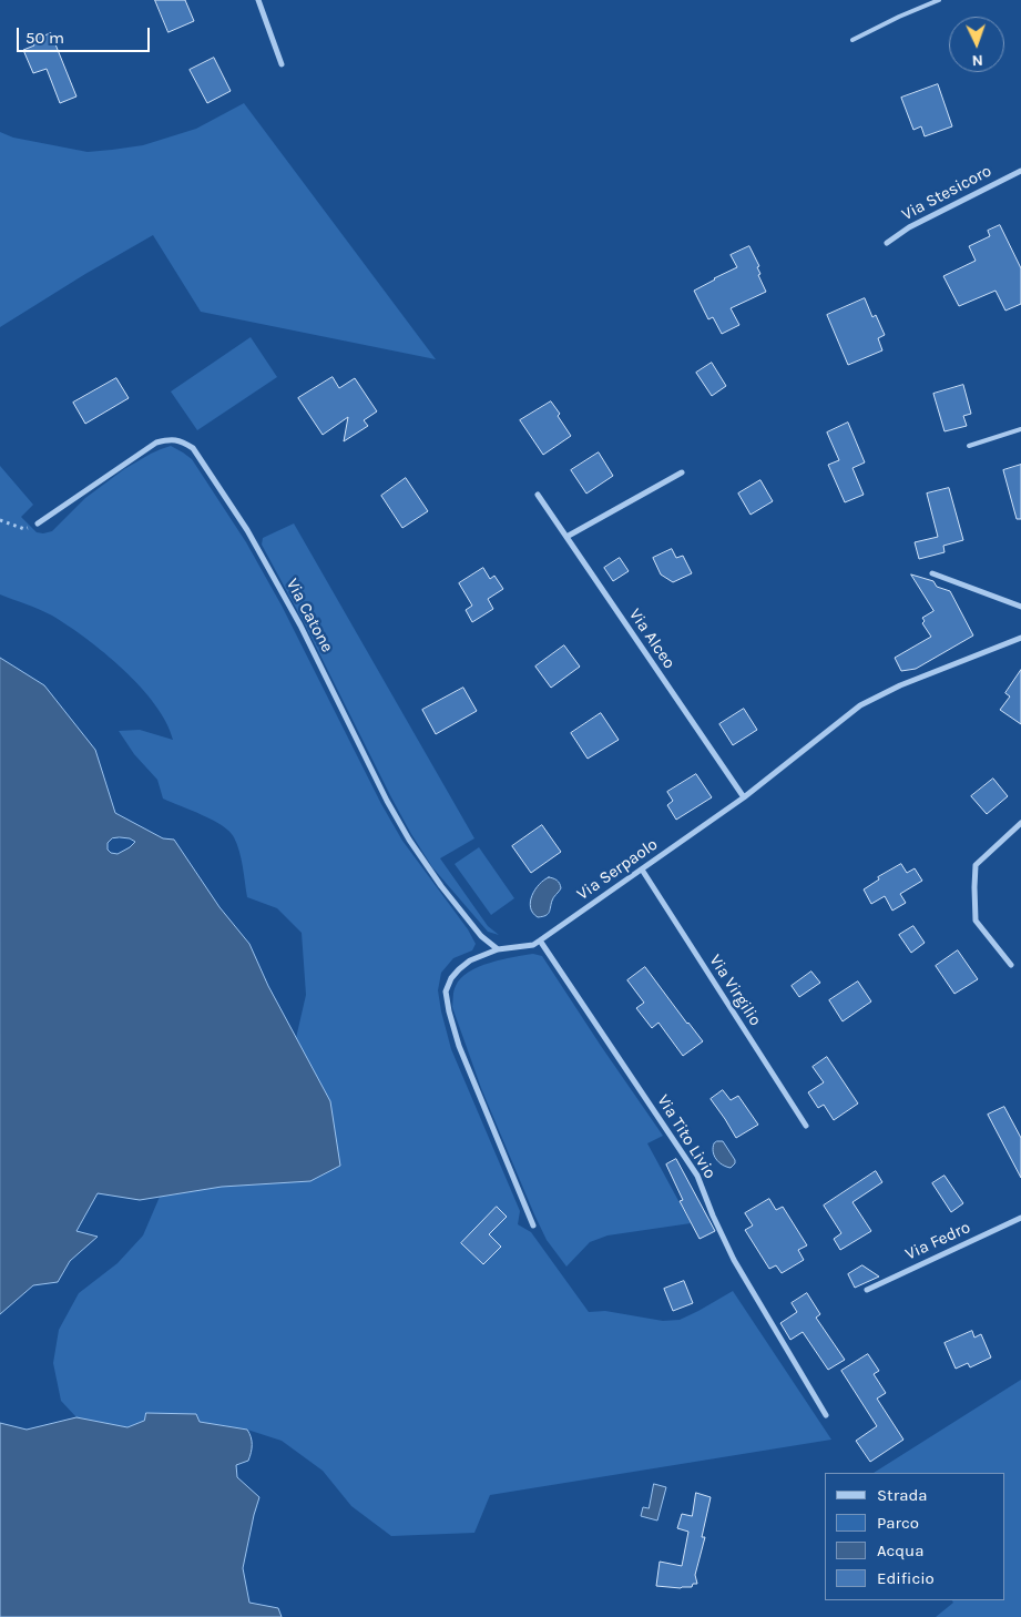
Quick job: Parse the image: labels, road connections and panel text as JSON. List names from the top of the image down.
{
  "streets": {
    "street": [
      "Via Stesicoro",
      "Via Catone",
      "Via Alceo",
      "Via Serpaolo",
      "Via Virgilio",
      "Via Tito Livio",
      "Via Fedro"
    ]
  },
  "crossings": [
    ["Via Catone", "Via Serpaolo"],
    ["Via Alceo", "Via Serpaolo"],
    ["Via Serpaolo", "Via Virgilio"],
    ["Via Serpaolo", "Via Tito Livio"]
  ],
  "legend": [
    "Strada",
    "Parco",
    "Acqua",
    "Edificio"
  ],
  "scale_bar": "50 m",
  "north": "bottom"
}
